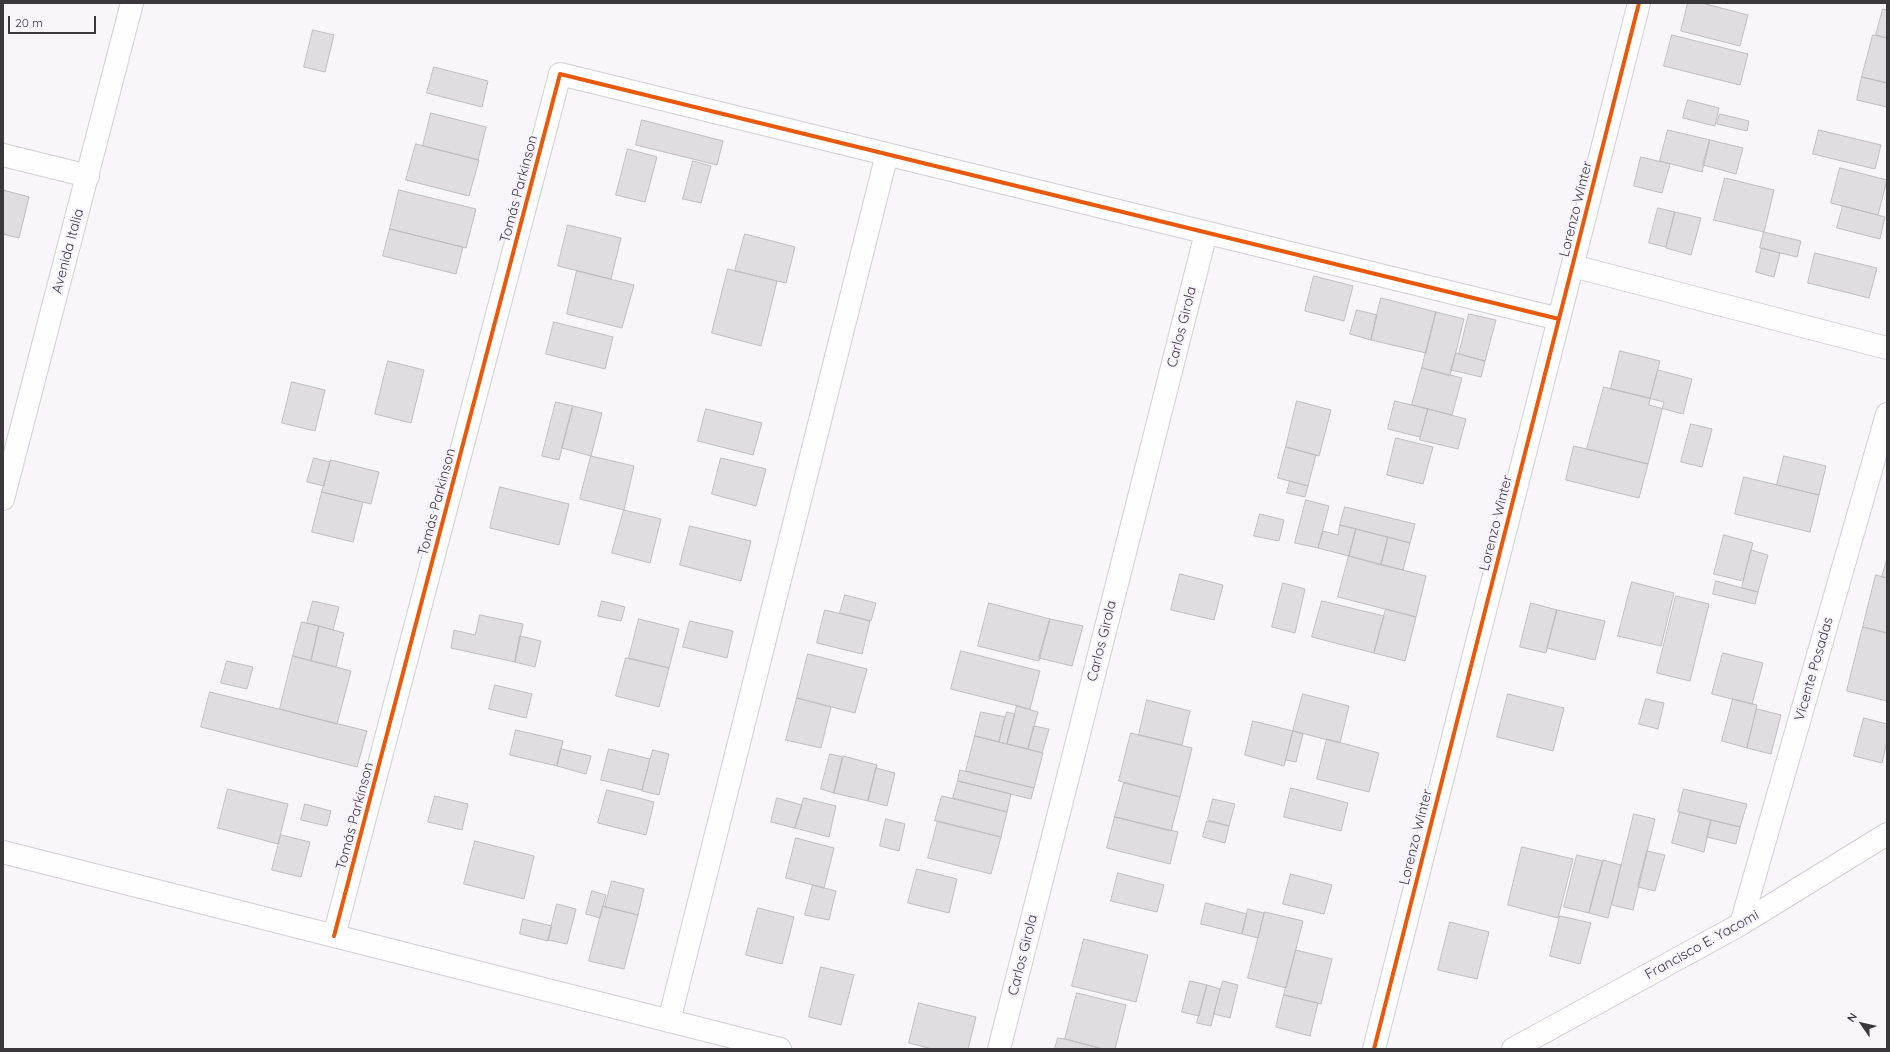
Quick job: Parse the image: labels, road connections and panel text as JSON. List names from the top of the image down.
{
  "streets": {
    "street": [
      "Tomás Parkinson",
      "Lorenzo Winter",
      "Avenida Italia",
      "Carlos Girola",
      "Vicente Posadas",
      "Francisco E. Yacomi"
    ]
  },
  "crossings": [
    ["Vicente Posadas", "Francisco E. Yacomi"]
  ],
  "scale_bar": "20 m",
  "north": "top left"
}
